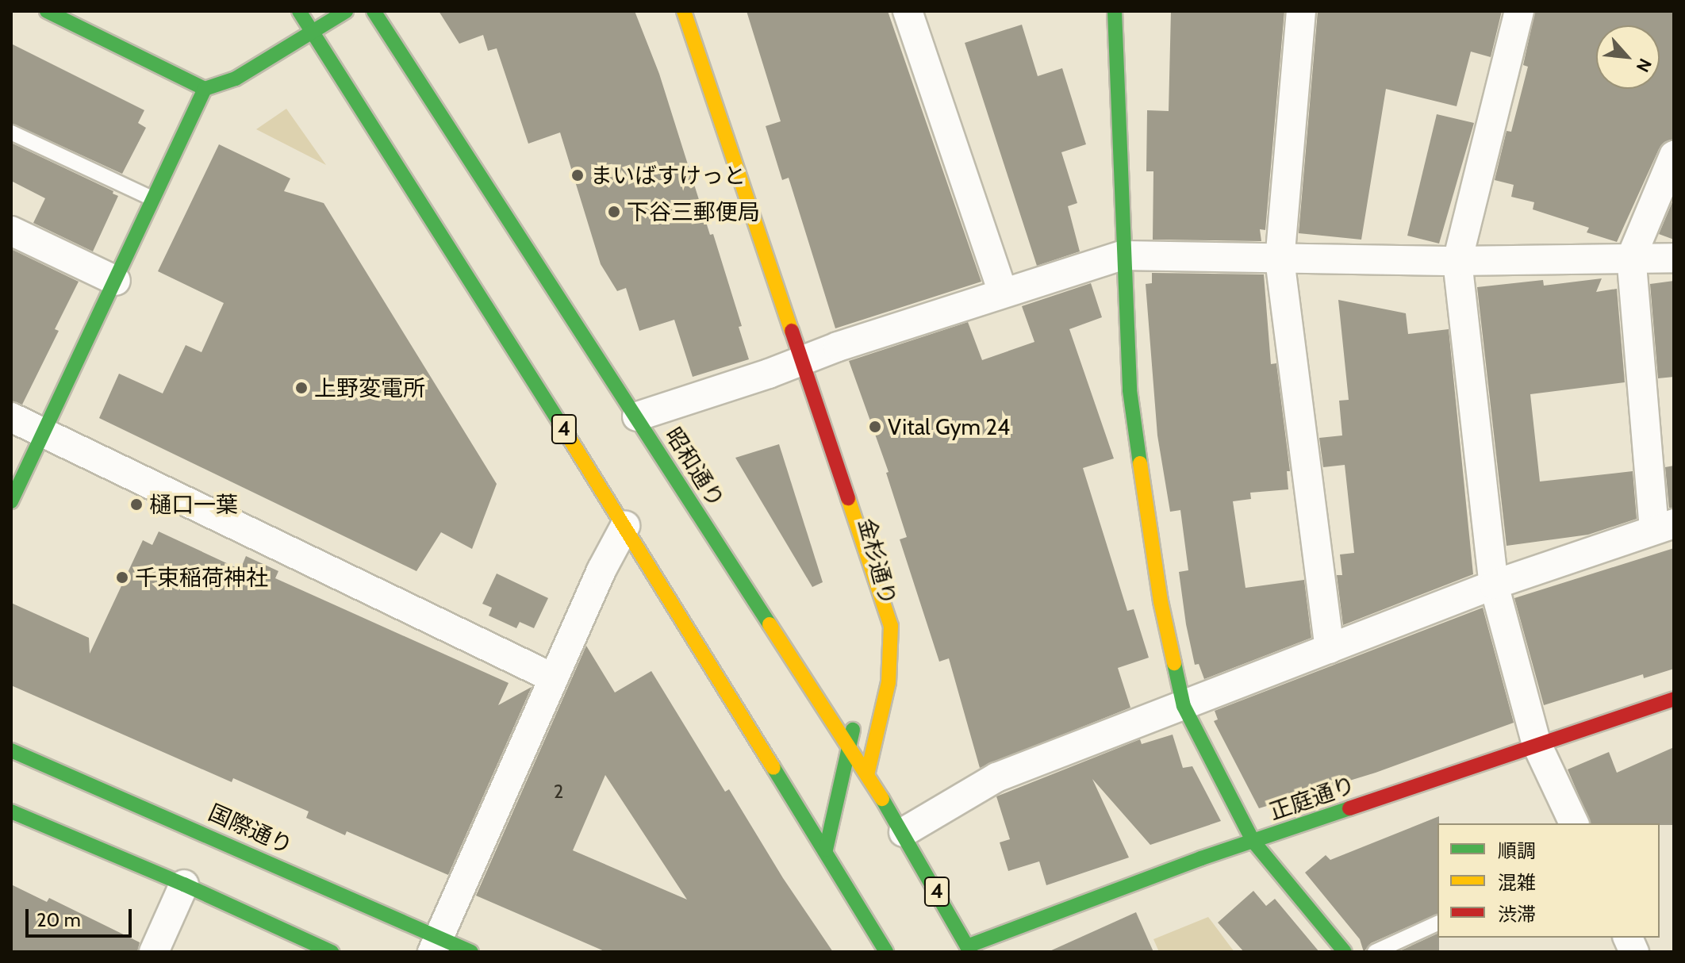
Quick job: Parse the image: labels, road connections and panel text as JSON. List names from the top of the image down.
{
  "streets": {
    "main road": [
      "4",
      "昭和通り",
      "金杉通り",
      "正庭通り",
      "国際通り"
    ]
  },
  "crossings": [
    ["昭和通り", "金杉通り"],
    ["昭和通り", "正庭通り"]
  ],
  "places": [
    "まいばすけっと",
    "下谷三郵便局",
    "上野変電所",
    "Vital Gym 24",
    "樋口一葉",
    "千束稲荷神社"
  ],
  "house_numbers": ["2"],
  "legend": ["順調", "混雑", "渋滞"],
  "scale_bar": "20 m",
  "north": "bottom right"
}
